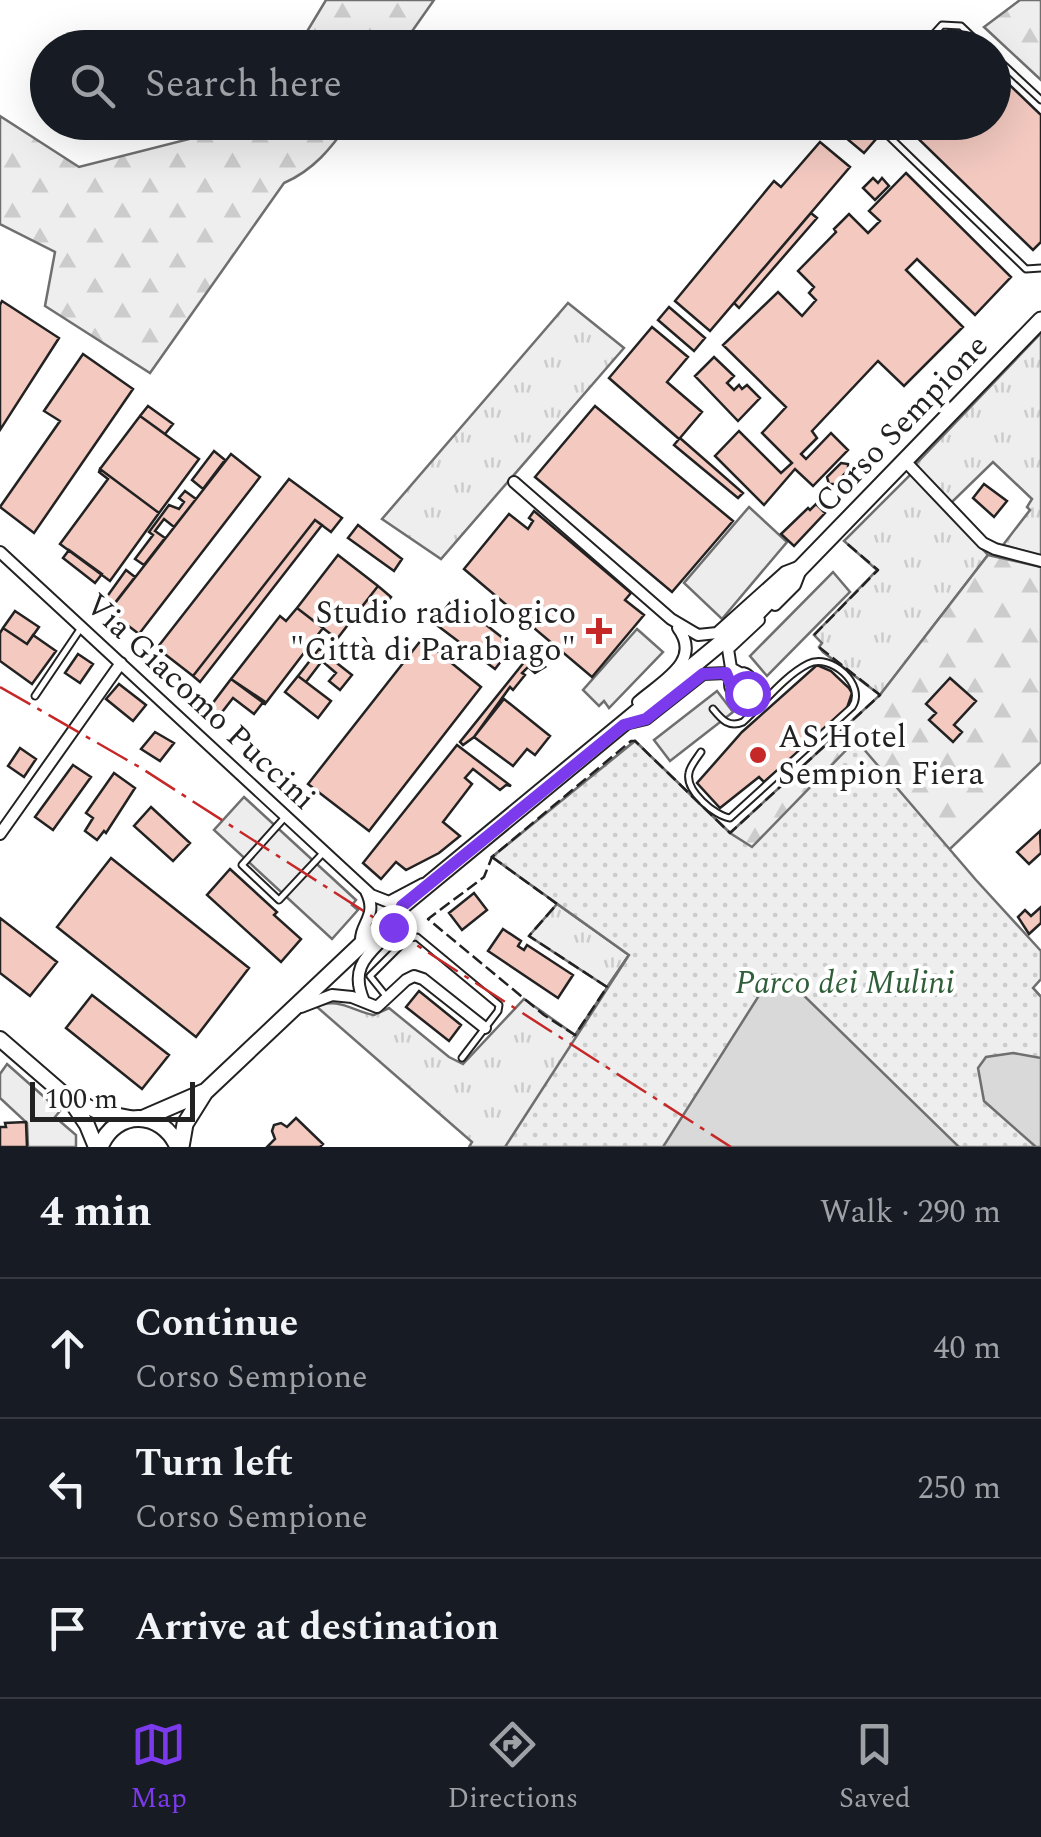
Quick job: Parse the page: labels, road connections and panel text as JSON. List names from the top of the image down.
{
  "streets": {
    "main road": ["Corso Sempione"],
    "street": ["Via Giacomo Puccini"]
  },
  "parks": ["Parco dei Mulini"],
  "places": {
    "health": ["Studio radiologico \"Città di Parabiago\""],
    "other": ["AS Hotel Sempion Fiera"]
  },
  "scale_bar": "100 m",
  "page": {
    "search": "Search here",
    "scale": "100 m",
    "heading": ["4 min", "Walk · 290 m"],
    "list": [
      ["Continue", "Corso Sempione", "40 m"],
      ["Turn left", "Corso Sempione", "250 m"],
      "Arrive at destination"
    ],
    "nav": ["Map", "Directions", "Saved"]
  }
}
